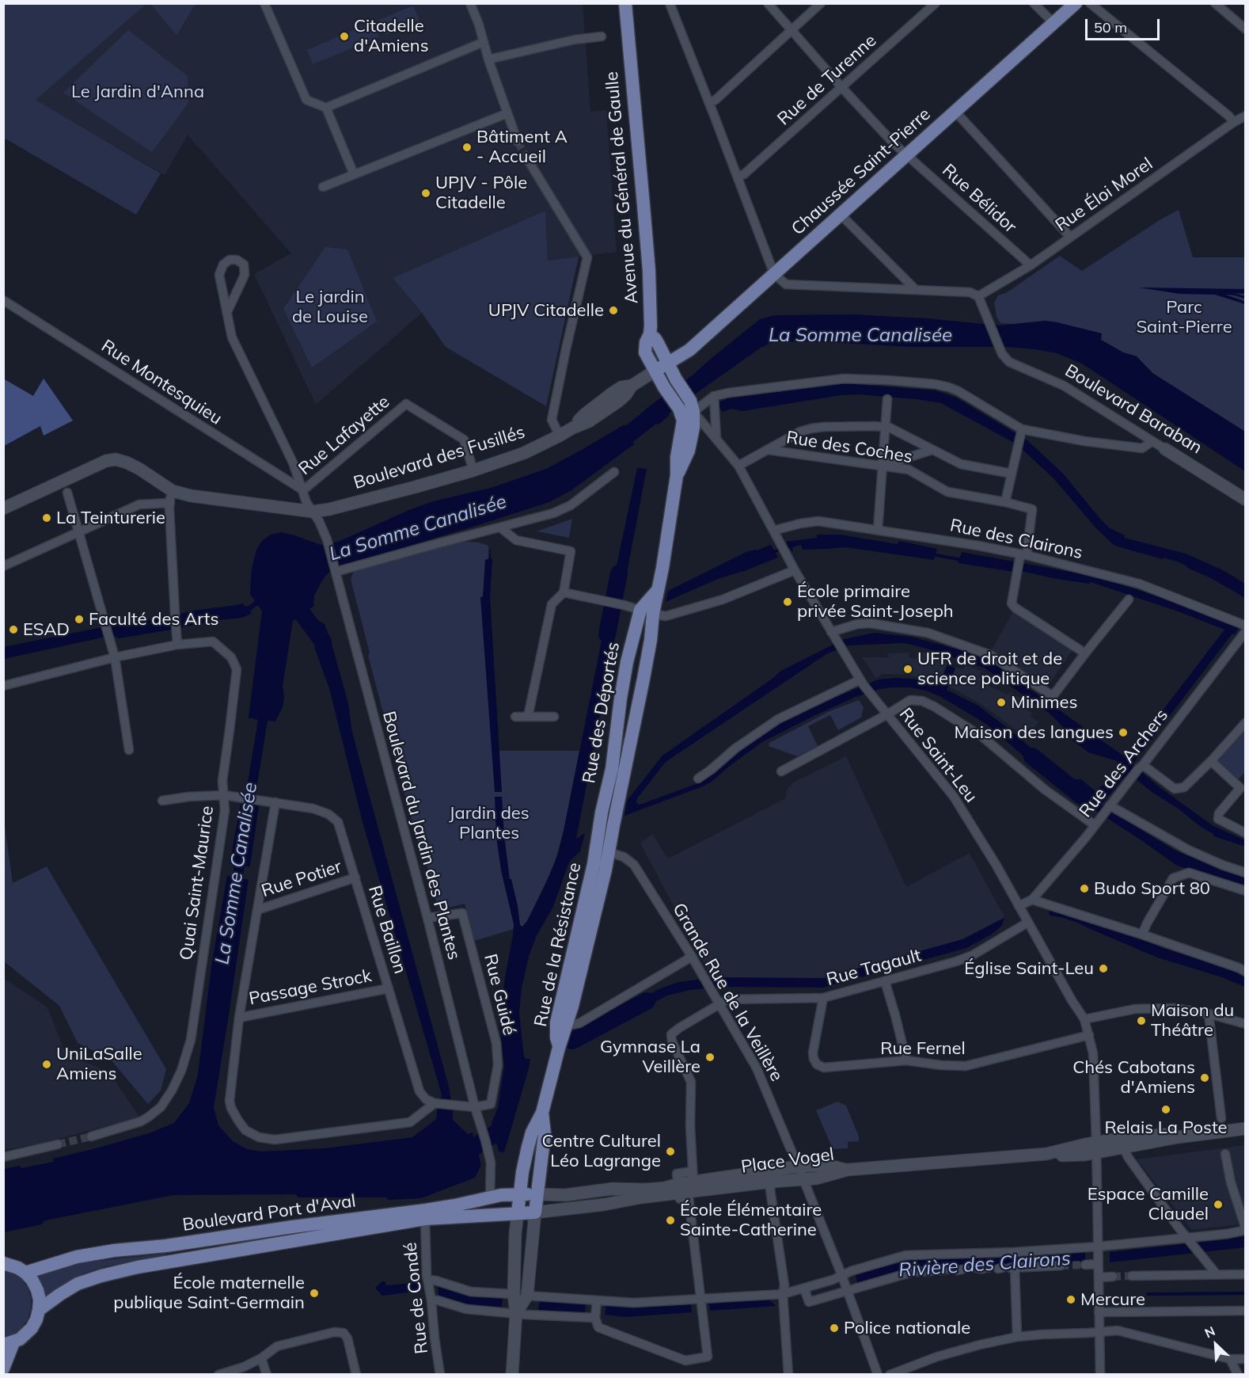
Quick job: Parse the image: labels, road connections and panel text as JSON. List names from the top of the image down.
{
  "streets": {
    "main road": [
      "Chaussée Saint-Pierre",
      "Avenue du Général de Gaulle",
      "Boulevard Baraban",
      "Boulevard des Fusillés",
      "Rue des Déportés",
      "Rue de la Résistance",
      "Place Vogel",
      "Boulevard Port d'Aval"
    ],
    "street": [
      "Rue de Turenne",
      "Rue Éloi Morel",
      "Rue Bélidor",
      "Rue Montesquieu",
      "Rue Lafayette",
      "Rue des Coches",
      "Rue des Clairons",
      "Rue Saint-Leu",
      "Rue des Archers",
      "Boulevard du Jardin des Plantes",
      "Rue Potier",
      "Quai Saint-Maurice",
      "Rue Baillon",
      "Rue Tagault",
      "Passage Strock",
      "Grande Rue de la Veillère",
      "Rue Guidé",
      "Rue Fernel",
      "Rue de Condé"
    ]
  },
  "crossings": [
    ["Rue de Turenne", "Rue Bélidor"],
    ["Chaussée Saint-Pierre", "Rue Bélidor"],
    ["Chaussée Saint-Pierre", "Boulevard des Fusillés"],
    ["Rue Éloi Morel", "Rue Bélidor"],
    ["Rue Éloi Morel", "Boulevard Baraban"],
    ["Rue Montesquieu", "Rue Lafayette"],
    ["Rue Montesquieu", "Boulevard du Jardin des Plantes"],
    ["Rue Lafayette", "Boulevard des Fusillés"],
    ["Rue Lafayette", "Boulevard du Jardin des Plantes"],
    ["Rue des Coches", "Rue des Clairons"],
    ["Rue des Coches", "Rue Saint-Leu"],
    ["Boulevard des Fusillés", "Boulevard du Jardin des Plantes"],
    ["Rue des Clairons", "Rue Saint-Leu"],
    ["Rue des Déportés", "Rue Saint-Leu"],
    ["Rue des Déportés", "Rue de la Résistance"],
    ["Rue des Déportés", "Grande Rue de la Veillère"],
    ["Rue Saint-Leu", "Rue des Archers"],
    ["Rue Saint-Leu", "Rue Tagault"],
    ["Rue Saint-Leu", "Rue Fernel"],
    ["Boulevard du Jardin des Plantes", "Rue Guidé"],
    ["Boulevard du Jardin des Plantes", "Boulevard Port d'Aval"],
    ["Rue Potier", "Rue Baillon"],
    ["Quai Saint-Maurice", "Rue Baillon"],
    ["Rue Baillon", "Passage Strock"],
    ["Rue de la Résistance", "Grande Rue de la Veillère"],
    ["Rue de la Résistance", "Place Vogel"],
    ["Rue de la Résistance", "Boulevard Port d'Aval"],
    ["Rue Tagault", "Grande Rue de la Veillère"],
    ["Rue Tagault", "Rue Fernel"],
    ["Rue Tagault", "Place Vogel"],
    ["Grande Rue de la Veillère", "Place Vogel"],
    ["Place Vogel", "Boulevard Port d'Aval"],
    ["Boulevard Port d'Aval", "Rue de Condé"]
  ],
  "water": ["La Somme Canalisée", "Rivière des Clairons"],
  "parks": [
    "Le Jardin d'Anna",
    "Le jardin de Louise",
    "Parc Saint-Pierre",
    "Jardin des Plantes"
  ],
  "places": [
    "Citadelle d'Amiens",
    "Bâtiment A - Accueil",
    "UPJV - Pôle Citadelle",
    "UPJV Citadelle",
    "La Teinturerie",
    "École primaire privée Saint-Joseph",
    "Faculté des Arts",
    "ESAD",
    "UFR de droit et de science politique",
    "Minimes",
    "Maison des langues",
    "Budo Sport 80",
    "Église Saint-Leu",
    "Maison du Théâtre",
    "Gymnase La Veillère",
    "UniLaSalle Amiens",
    "Chés Cabotans d'Amiens",
    "Relais La Poste",
    "Centre Culturel Léo Lagrange",
    "Espace Camille Claudel",
    "École Élémentaire Sainte-Catherine",
    "École maternelle publique Saint-Germain",
    "Mercure",
    "Police nationale"
  ],
  "scale_bar": "50 m",
  "north": "top left"
}
